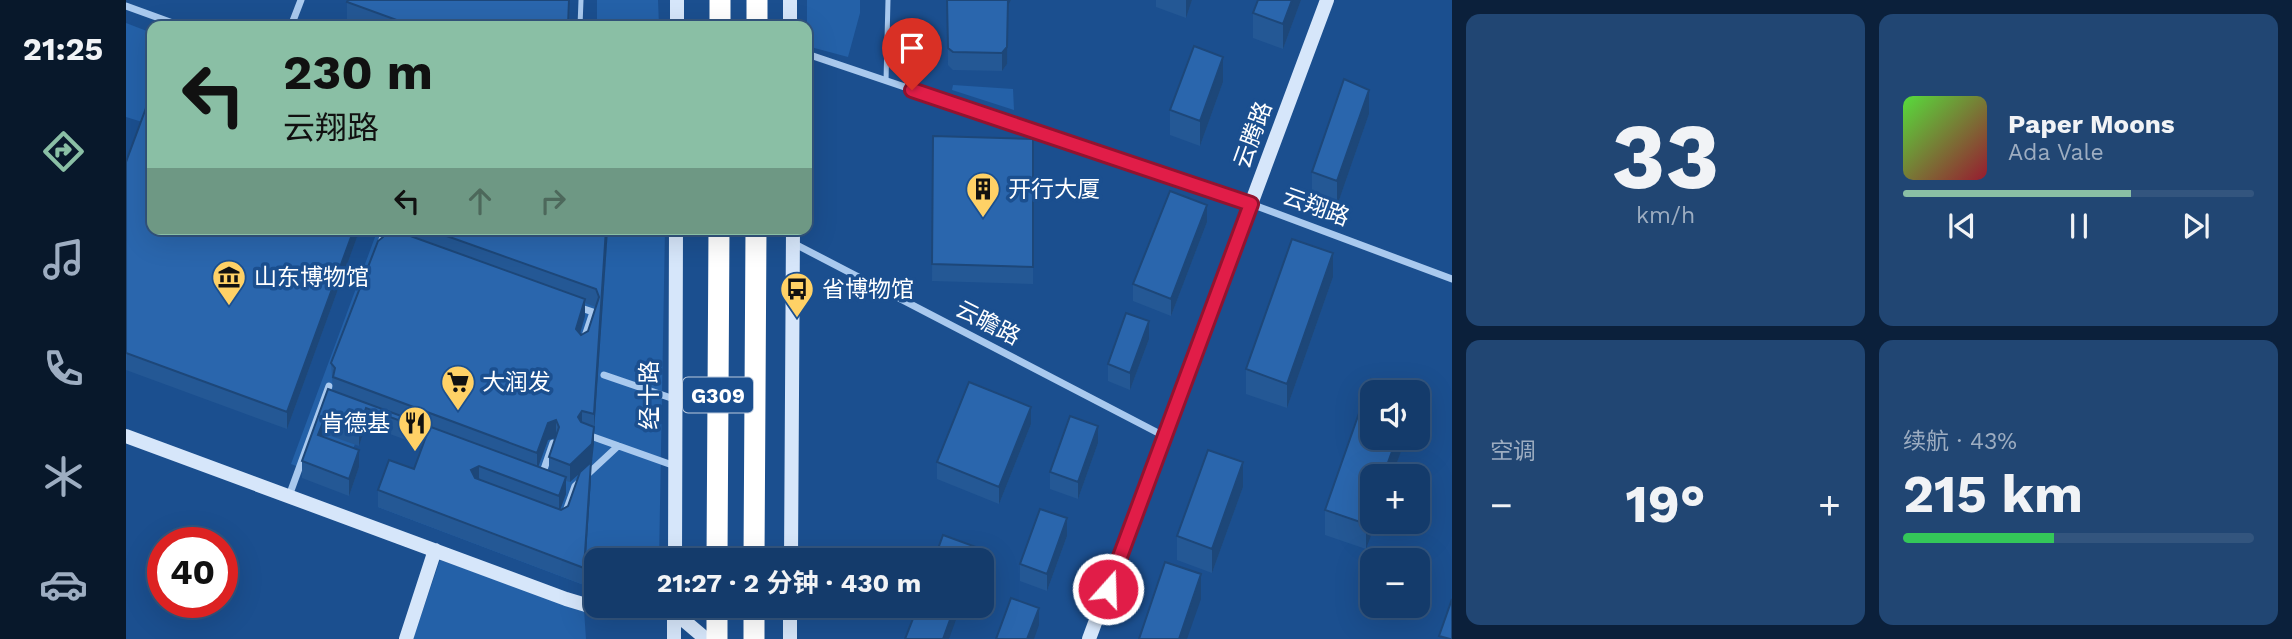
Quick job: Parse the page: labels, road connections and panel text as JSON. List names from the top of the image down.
{
  "streets": {
    "highway": ["G309"],
    "street": [
      "云腾路",
      "云翔路",
      "云瞻路",
      "经十路"
    ]
  },
  "crossings": [
    ["云腾路", "云翔路"],
    ["云腾路", "云瞻路"]
  ],
  "places": {
    "building": ["开行大厦"],
    "museum": ["山东博物馆"],
    "bus stop": ["省博物馆"],
    "supermarket": ["大润发"],
    "restaurant": ["肯德基"]
  },
  "page": {
    "tabs": "21:25",
    "tile": [
      ["33", "km/h"],
      "空调",
      ["续航 · 43%", "215 km"]
    ],
    "turn": ["230 m", "云翔路"],
    "song": ["Paper Moons", "Ada Vale"],
    "map_buttons": ["+", "−"],
    "heat": ["−", "19°", "+"],
    "limit": "40",
    "trip": "21:27 · 2 分钟 · 430 m"
  }
}
